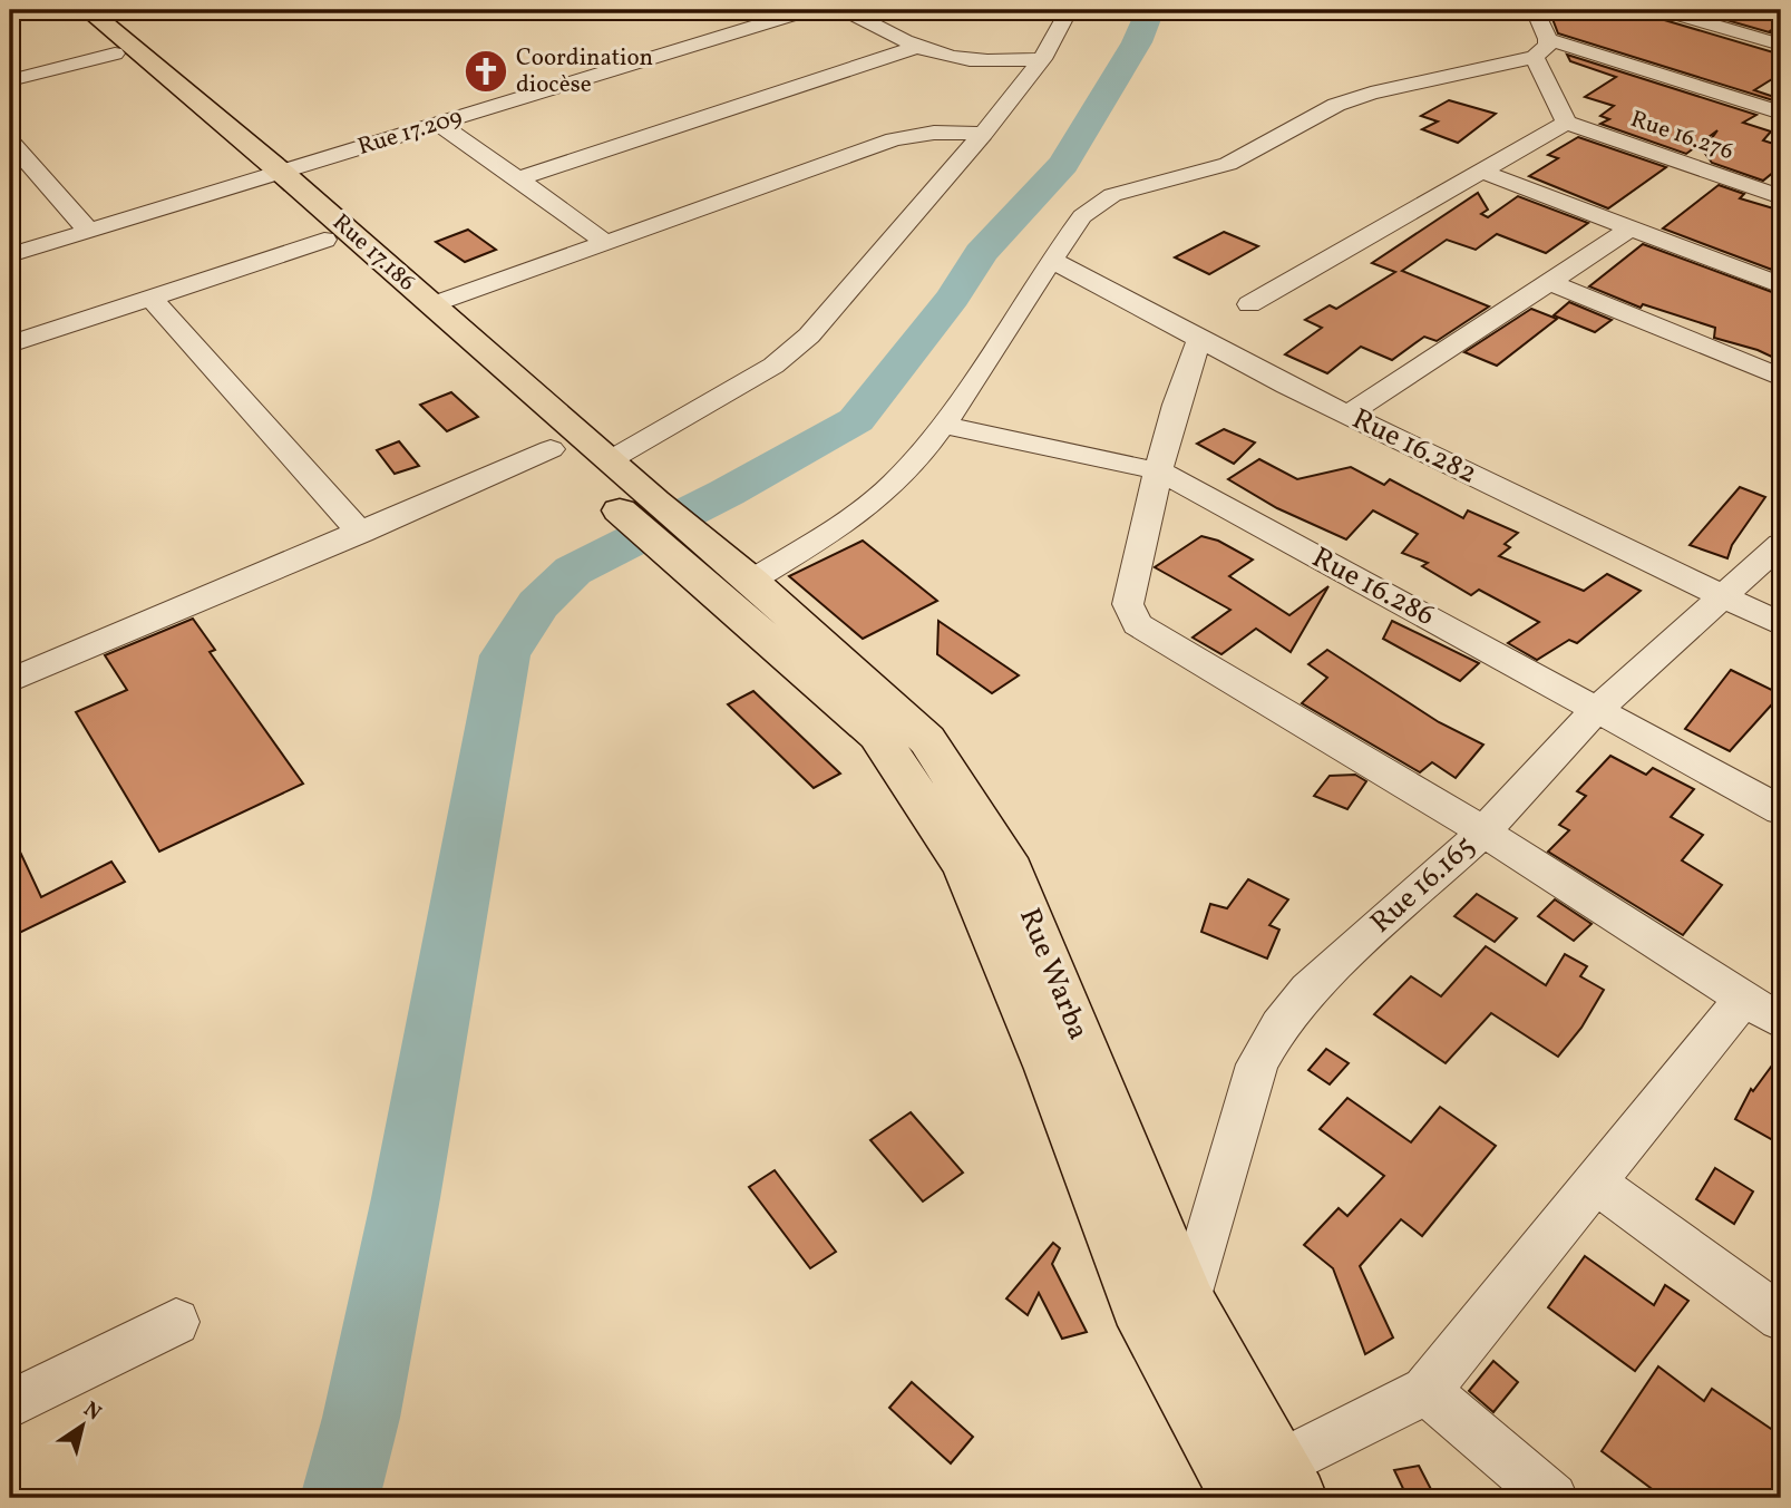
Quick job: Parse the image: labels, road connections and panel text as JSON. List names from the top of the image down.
{
  "streets": {
    "main road": ["Rue 17.186", "Rue Warba"],
    "street": [
      "Rue 17.209",
      "Rue 16.276",
      "Rue 16.282",
      "Rue 16.286",
      "Rue 16.165"
    ]
  },
  "crossings": [
    ["Rue 17.209", "Rue 17.186"],
    ["Rue 17.186", "Rue Warba"],
    ["Rue 16.282", "Rue 16.165"],
    ["Rue 16.286", "Rue 16.165"],
    ["Rue 16.165", "Rue Warba"]
  ],
  "places": {
    "church": ["Coordination diocèse"]
  },
  "north": "top right"
}
